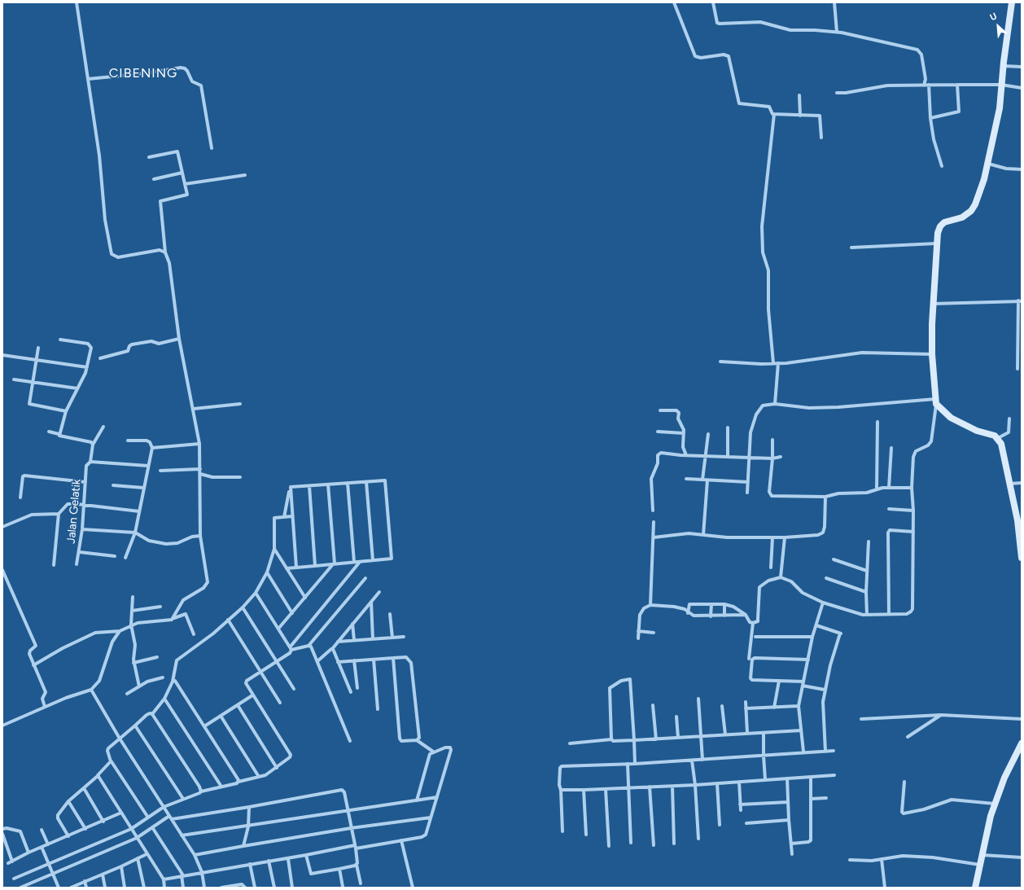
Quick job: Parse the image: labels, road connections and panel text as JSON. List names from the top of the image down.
{
  "streets": {
    "street": ["Jalan Gelatik"]
  },
  "districts": ["CIBENING"],
  "north": "top left"
}
